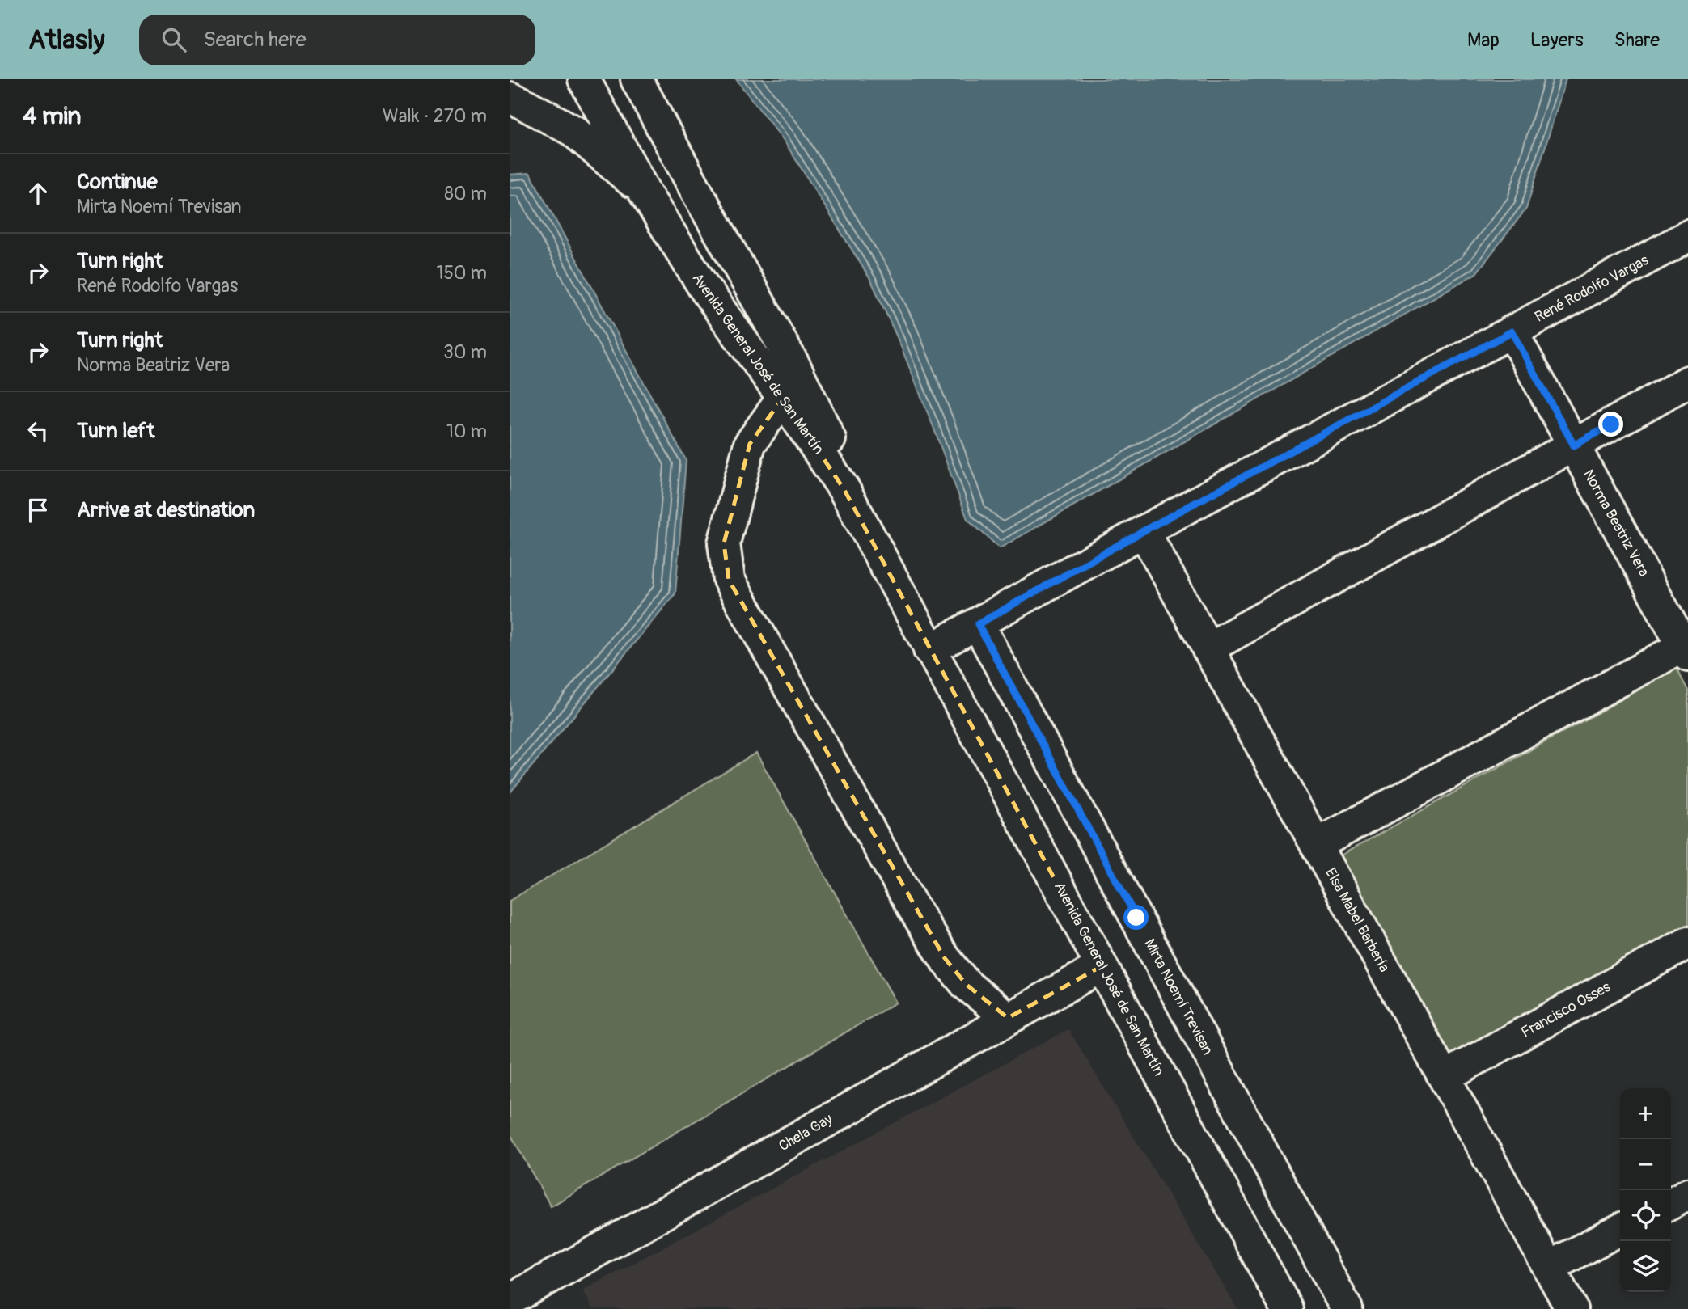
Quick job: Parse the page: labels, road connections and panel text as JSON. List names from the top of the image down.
{
  "streets": {
    "main road": [
      "René Rodolfo Vargas",
      "Avenida General José de San Martín",
      "Norma Beatriz Vera",
      "Elsa Mabel Barbería",
      "Mirta Noemí Trevisan",
      "Francisco Osses",
      "Chela Gay"
    ]
  },
  "crossings": [
    ["René Rodolfo Vargas", "Avenida General José de San Martín"],
    ["René Rodolfo Vargas", "Norma Beatriz Vera"],
    ["René Rodolfo Vargas", "Elsa Mabel Barbería"],
    ["René Rodolfo Vargas", "Mirta Noemí Trevisan"],
    ["Avenida General José de San Martín", "Chela Gay"],
    ["Elsa Mabel Barbería", "Francisco Osses"]
  ],
  "page": {
    "header": "Atlasly",
    "search": "Search here",
    "nav": ["Map", "Layers", "Share"],
    "heading": ["4 min", "Walk · 270 m"],
    "list": [
      ["Continue", "Mirta Noemí Trevisan", "80 m"],
      ["Turn right", "René Rodolfo Vargas", "150 m"],
      ["Turn right", "Norma Beatriz Vera", "30 m"],
      ["Turn left", "10 m"],
      "Arrive at destination"
    ],
    "map_buttons": ["+", "−"]
  }
}
